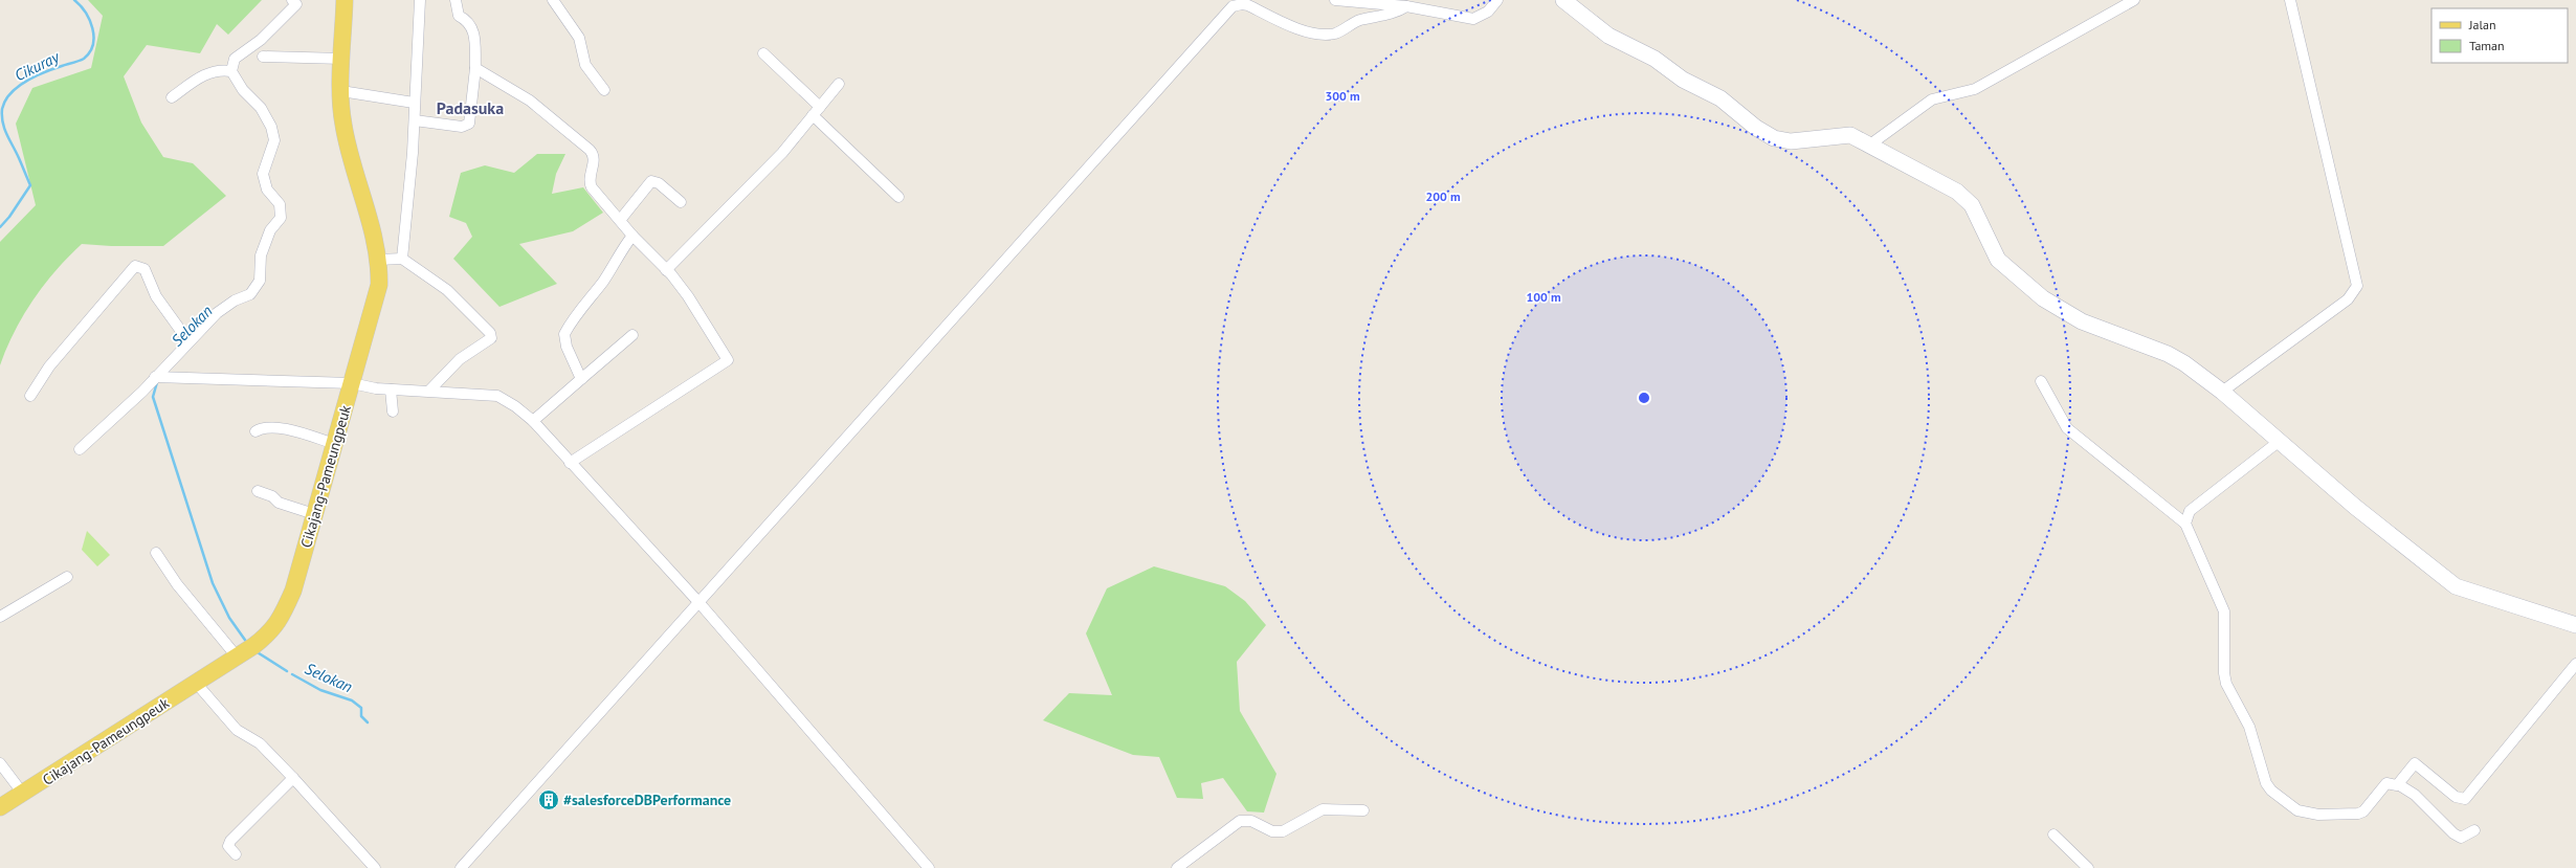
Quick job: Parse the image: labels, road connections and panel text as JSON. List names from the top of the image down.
{
  "streets": {
    "main road": ["Cikajang-Pameungpeuk"]
  },
  "districts": ["Padasuka"],
  "water": ["Cikuray", "Selokan"],
  "places": {
    "building": ["#salesforceDBPerformance"]
  },
  "legend": ["Jalan", "Taman"],
  "rings": ["300 m", "200 m", "100 m"]
}
